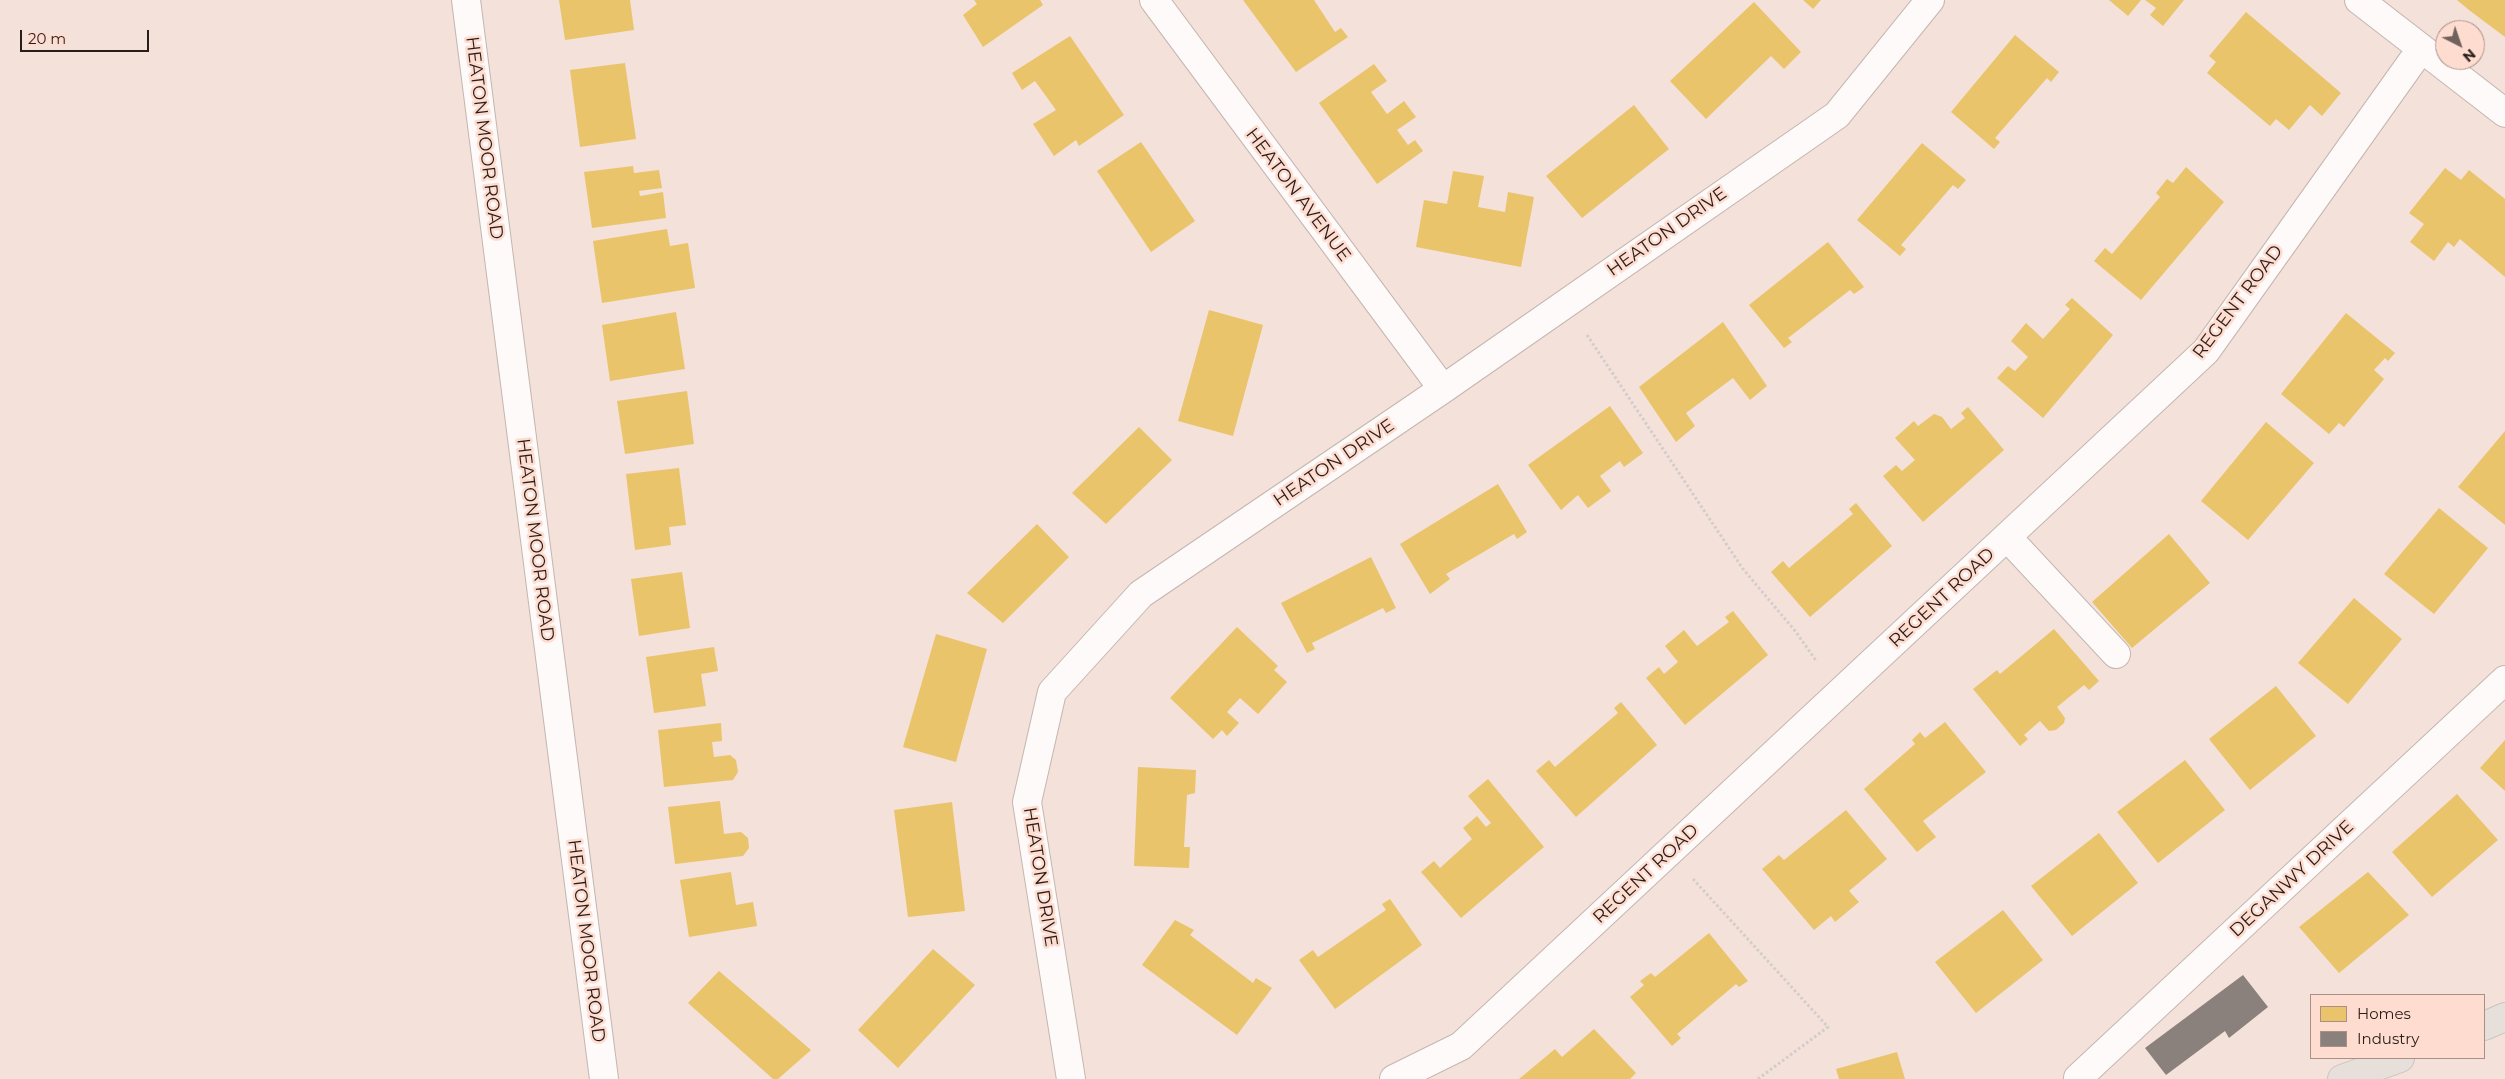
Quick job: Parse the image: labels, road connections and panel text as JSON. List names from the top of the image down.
{
  "streets": {
    "street": [
      "HEATON MOOR ROAD",
      "HEATON AVENUE",
      "HEATON DRIVE",
      "REGENT ROAD",
      "DEGANWY DRIVE"
    ]
  },
  "crossings": [
    ["HEATON AVENUE", "HEATON DRIVE"]
  ],
  "legend": ["Homes", "Industry"],
  "scale_bar": "20 m",
  "north": "bottom right"
}
